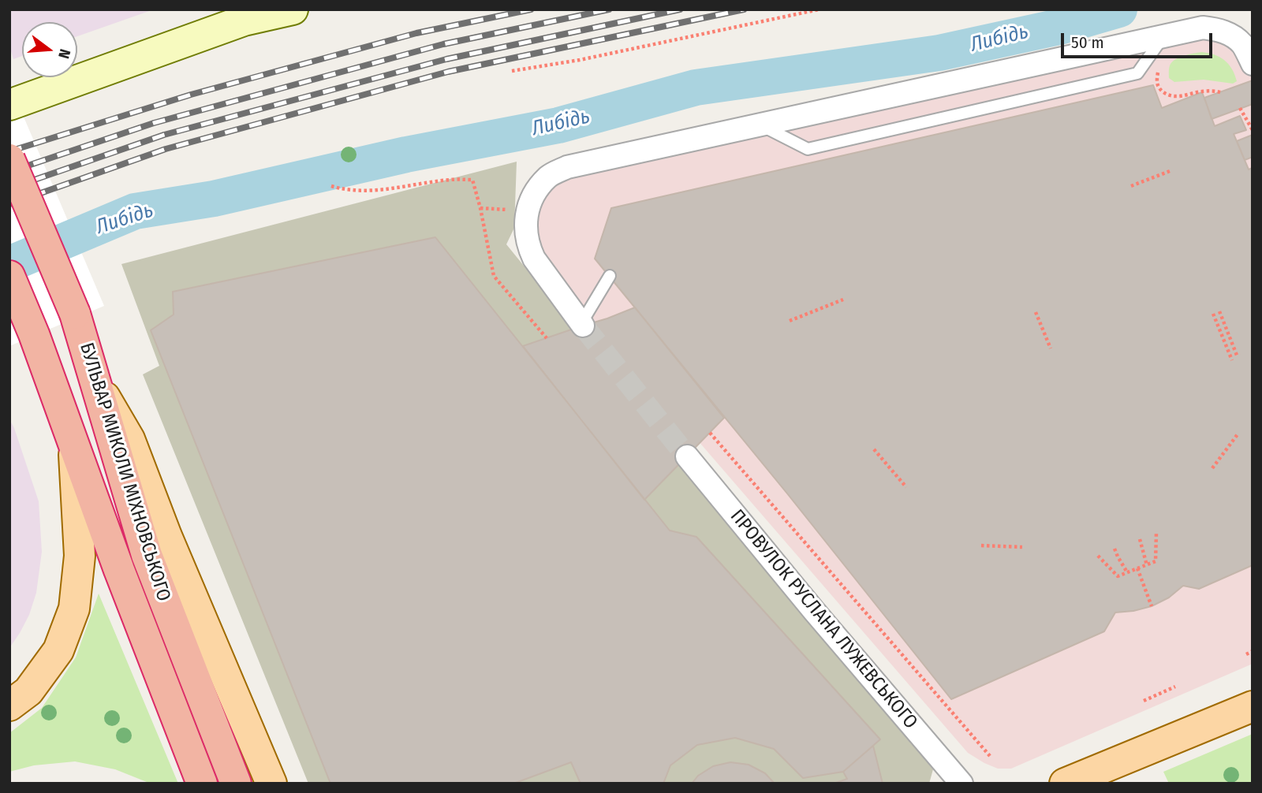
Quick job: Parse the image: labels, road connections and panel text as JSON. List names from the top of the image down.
{
  "streets": {
    "highway": ["БУЛЬВАР МИКОЛИ МІХНОВСЬКОГО"],
    "street": ["ПРОВУЛОК РУСЛАНА ЛУЖЕВСЬКОГО"]
  },
  "water": ["Либідь"],
  "scale_bar": "50 m",
  "north": "right"
}
